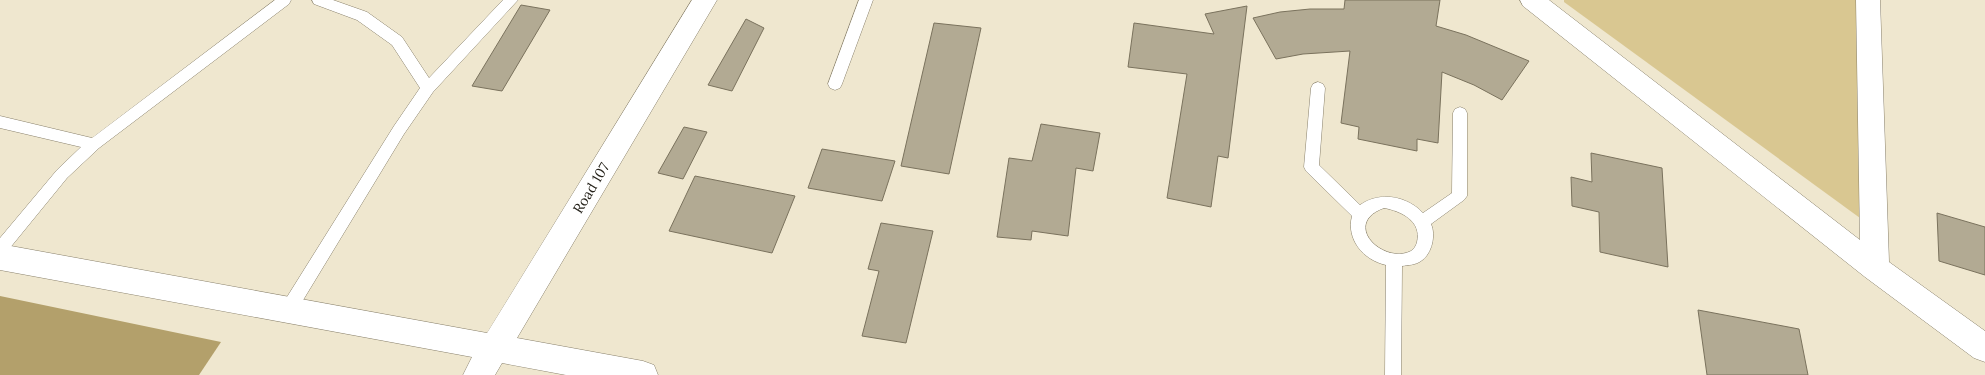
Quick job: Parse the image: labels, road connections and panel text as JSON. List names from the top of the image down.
{
  "streets": {
    "street": ["Road 107"]
  }
}
